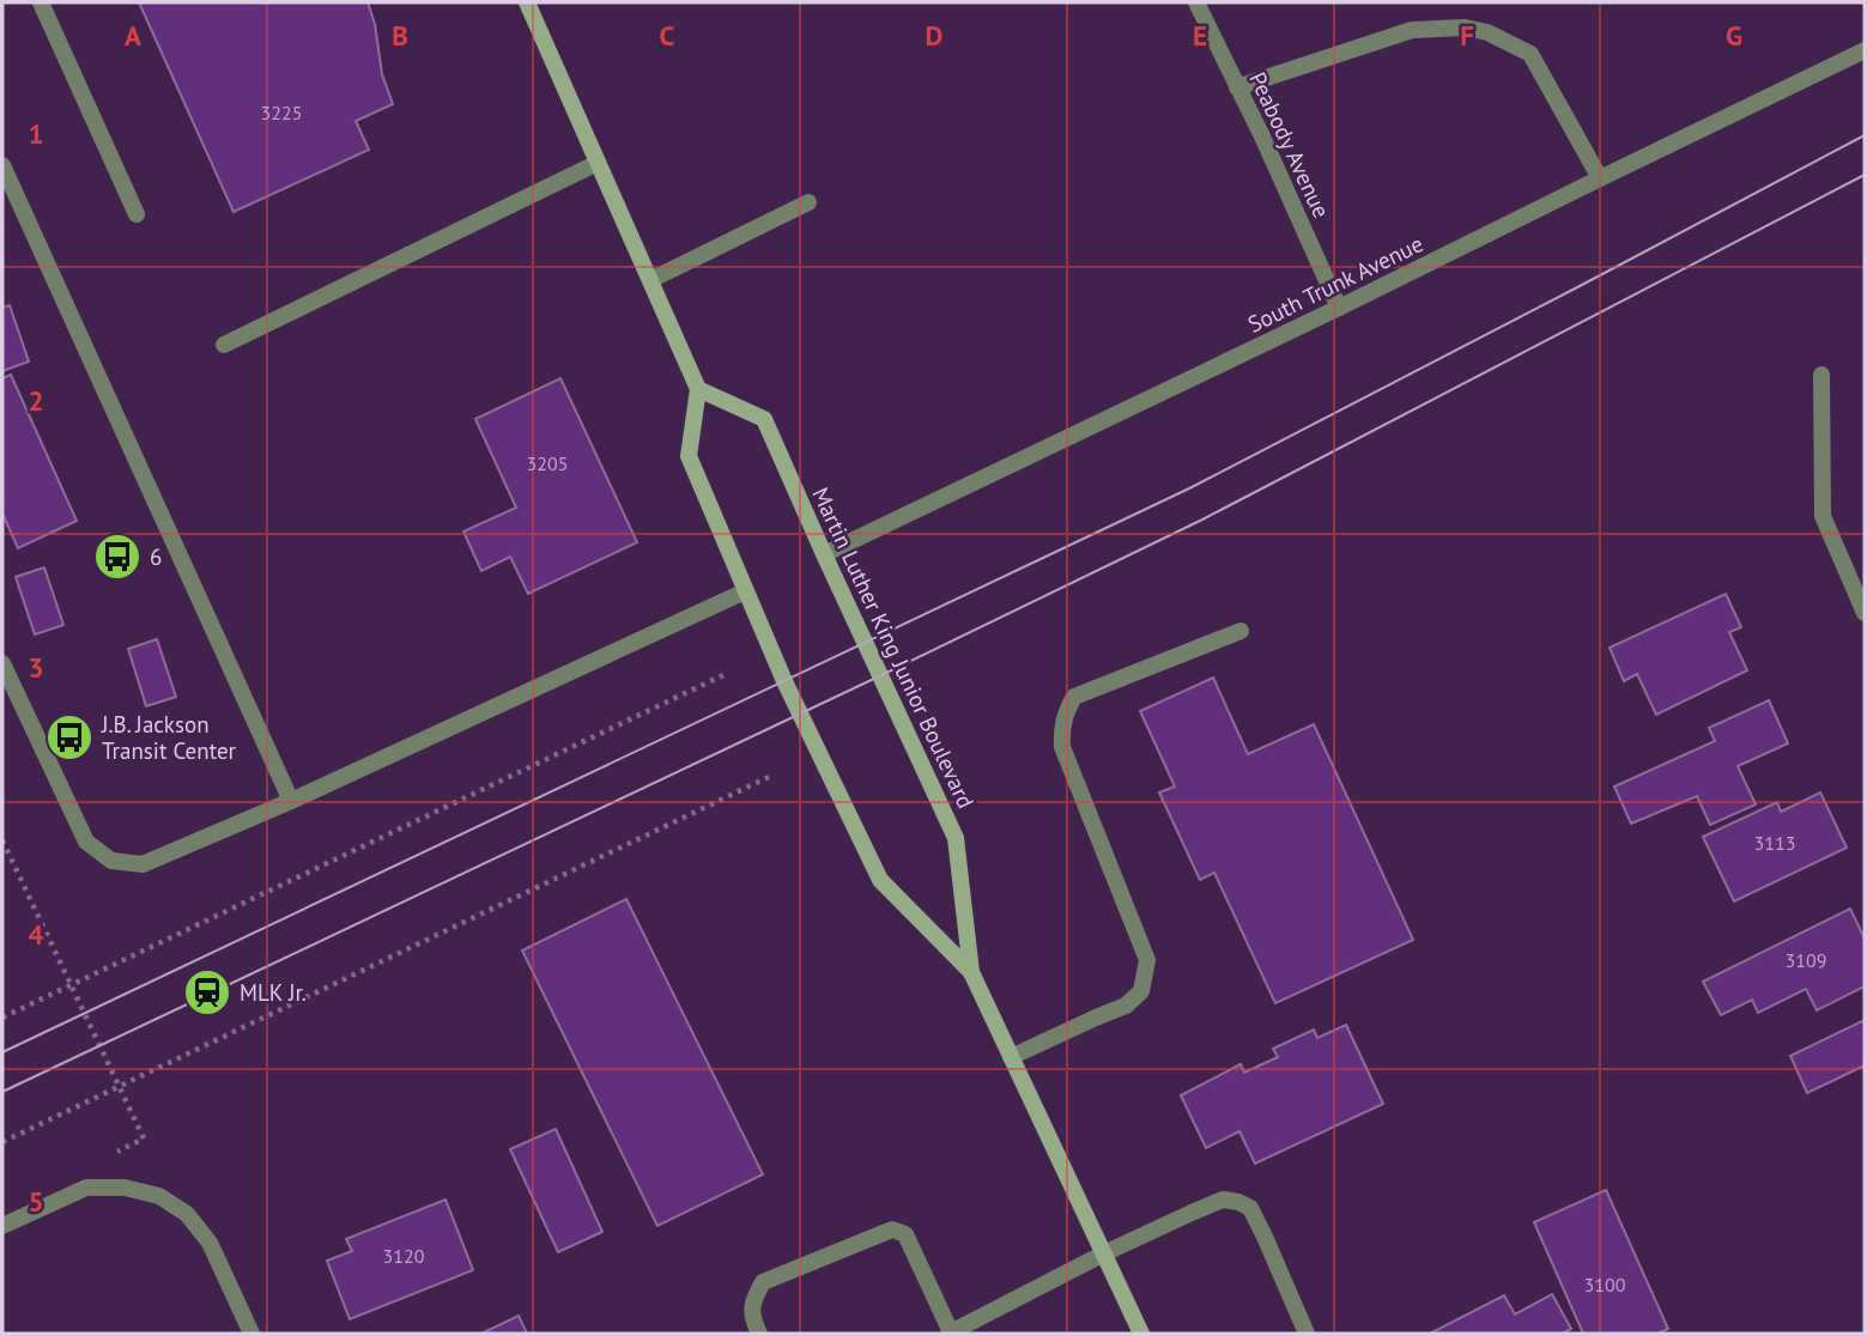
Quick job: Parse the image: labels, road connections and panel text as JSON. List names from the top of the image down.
{
  "streets": {
    "main road": ["Martin Luther King Junior Boulevard"],
    "street": ["Peabody Avenue", "South Trunk Avenue"]
  },
  "crossings": [
    ["Peabody Avenue", "South Trunk Avenue"],
    ["South Trunk Avenue", "Martin Luther King Junior Boulevard"]
  ],
  "places": {
    "bus stop": ["6", "J.B. Jackson Transit Center"],
    "station": ["MLK Jr."]
  },
  "house_numbers": [
    "3225",
    "3205",
    "3113",
    "3109",
    "3120",
    "3100"
  ],
  "grid": {
    "columns": [
      "A",
      "B",
      "C",
      "D",
      "E",
      "F",
      "G"
    ],
    "rows": [
      "1",
      "2",
      "3",
      "4",
      "5"
    ]
  }
}
